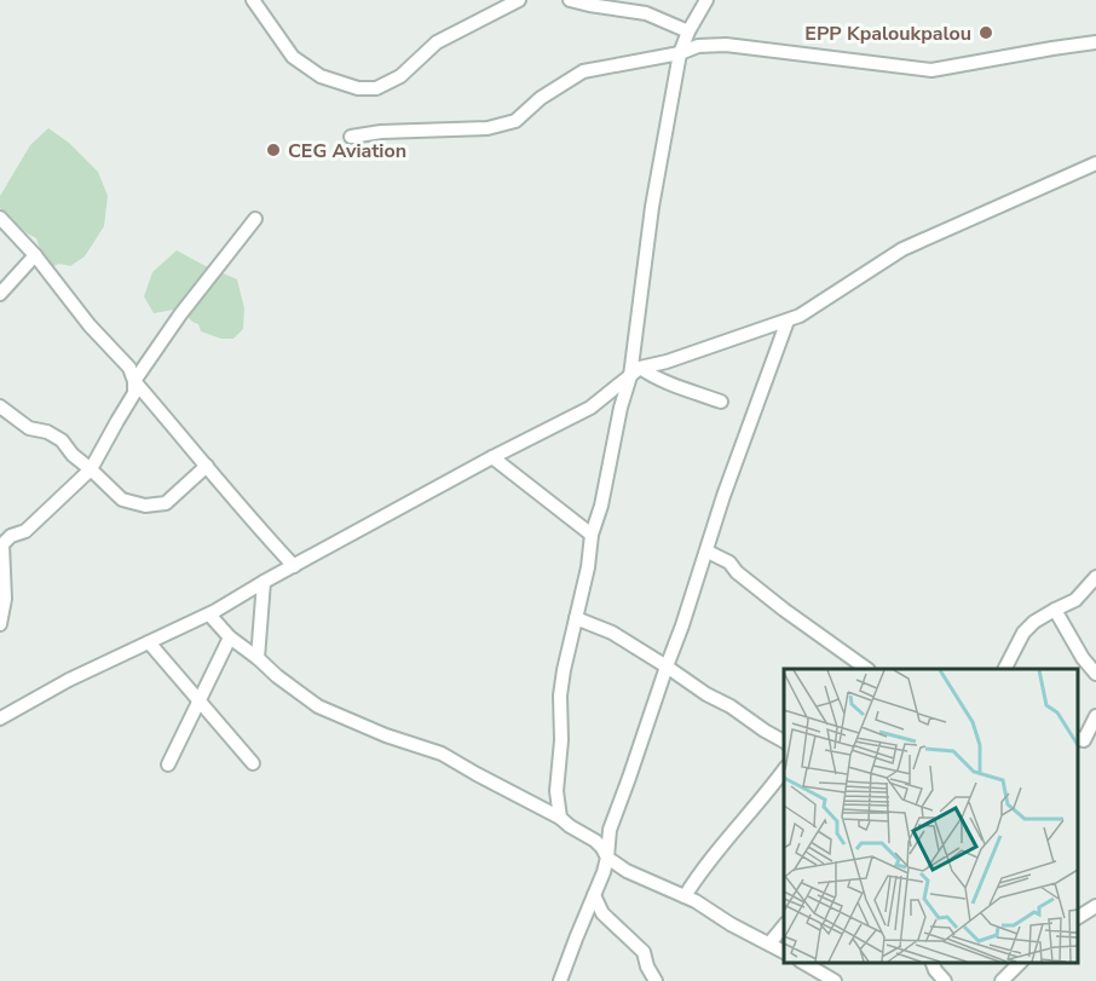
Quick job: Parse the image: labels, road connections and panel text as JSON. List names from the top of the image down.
{
  "places": ["EPP Kpaloukpalou", "CEG Aviation"]
}
